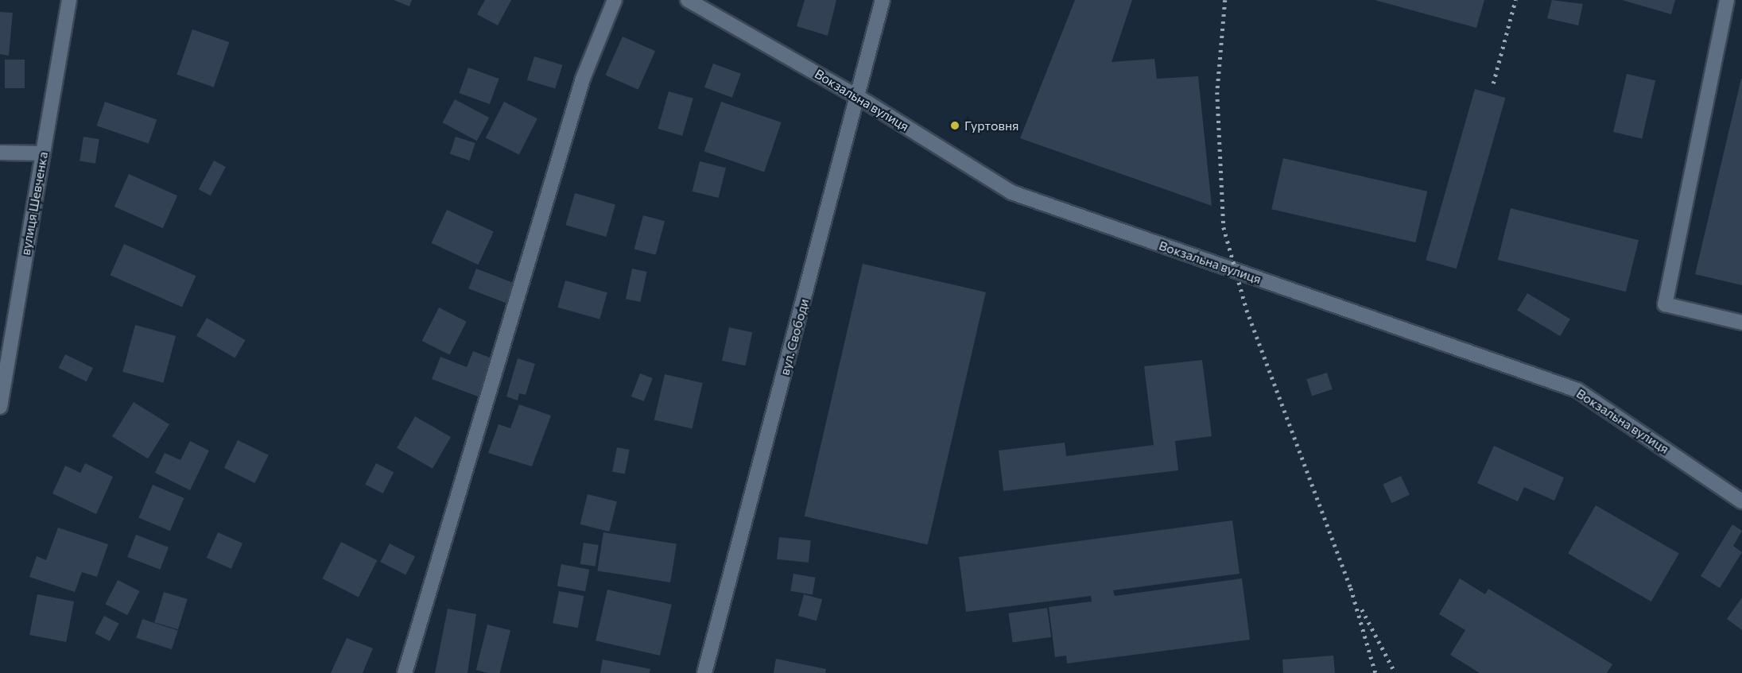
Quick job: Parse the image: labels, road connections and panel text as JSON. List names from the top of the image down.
{
  "streets": {
    "street": ["Вокзальна вулиця", "вулиця Шевченка", "вул. Свободи"]
  },
  "crossings": [
    ["Вокзальна вулиця", "вул. Свободи"]
  ],
  "places": ["Гуртовня"]
}
